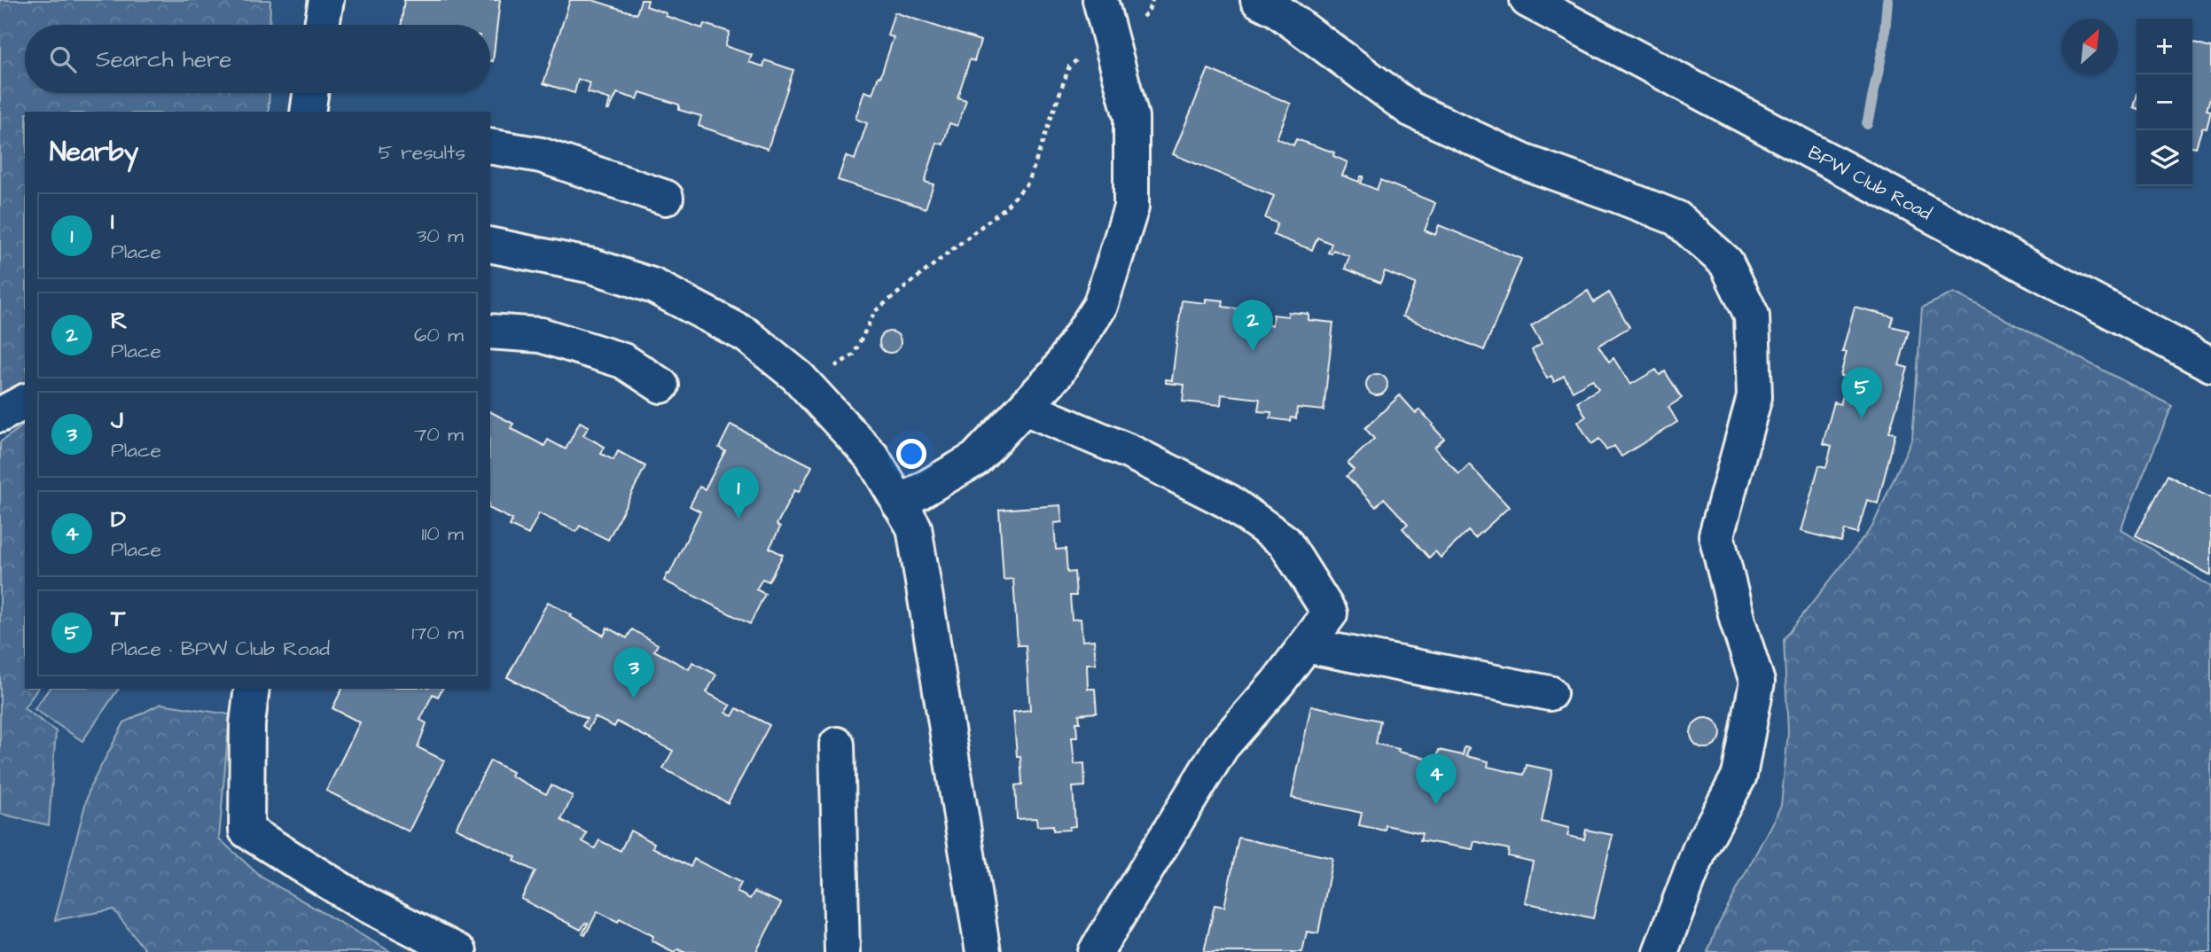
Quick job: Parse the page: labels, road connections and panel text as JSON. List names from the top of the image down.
{
  "streets": {
    "street": ["BPW Club Road"]
  },
  "north": "top right",
  "page": {
    "map_buttons": ["+", "−"],
    "search": "Search here",
    "heading": ["Nearby", "5 results"],
    "list": [
      {
        "mark": "1",
        "name": "I",
        "note": "Place",
        "value": "30 m"
      },
      {
        "mark": "2",
        "name": "R",
        "note": "Place",
        "value": "60 m"
      },
      {
        "mark": "3",
        "name": "J",
        "note": "Place",
        "value": "70 m"
      },
      {
        "mark": "4",
        "name": "D",
        "note": "Place",
        "value": "110 m"
      },
      {
        "mark": "5",
        "name": "T",
        "note": "Place · BPW Club Road",
        "value": "170 m"
      }
    ],
    "pins": [
      "2",
      "5",
      "1",
      "3",
      "4"
    ]
  }
}
